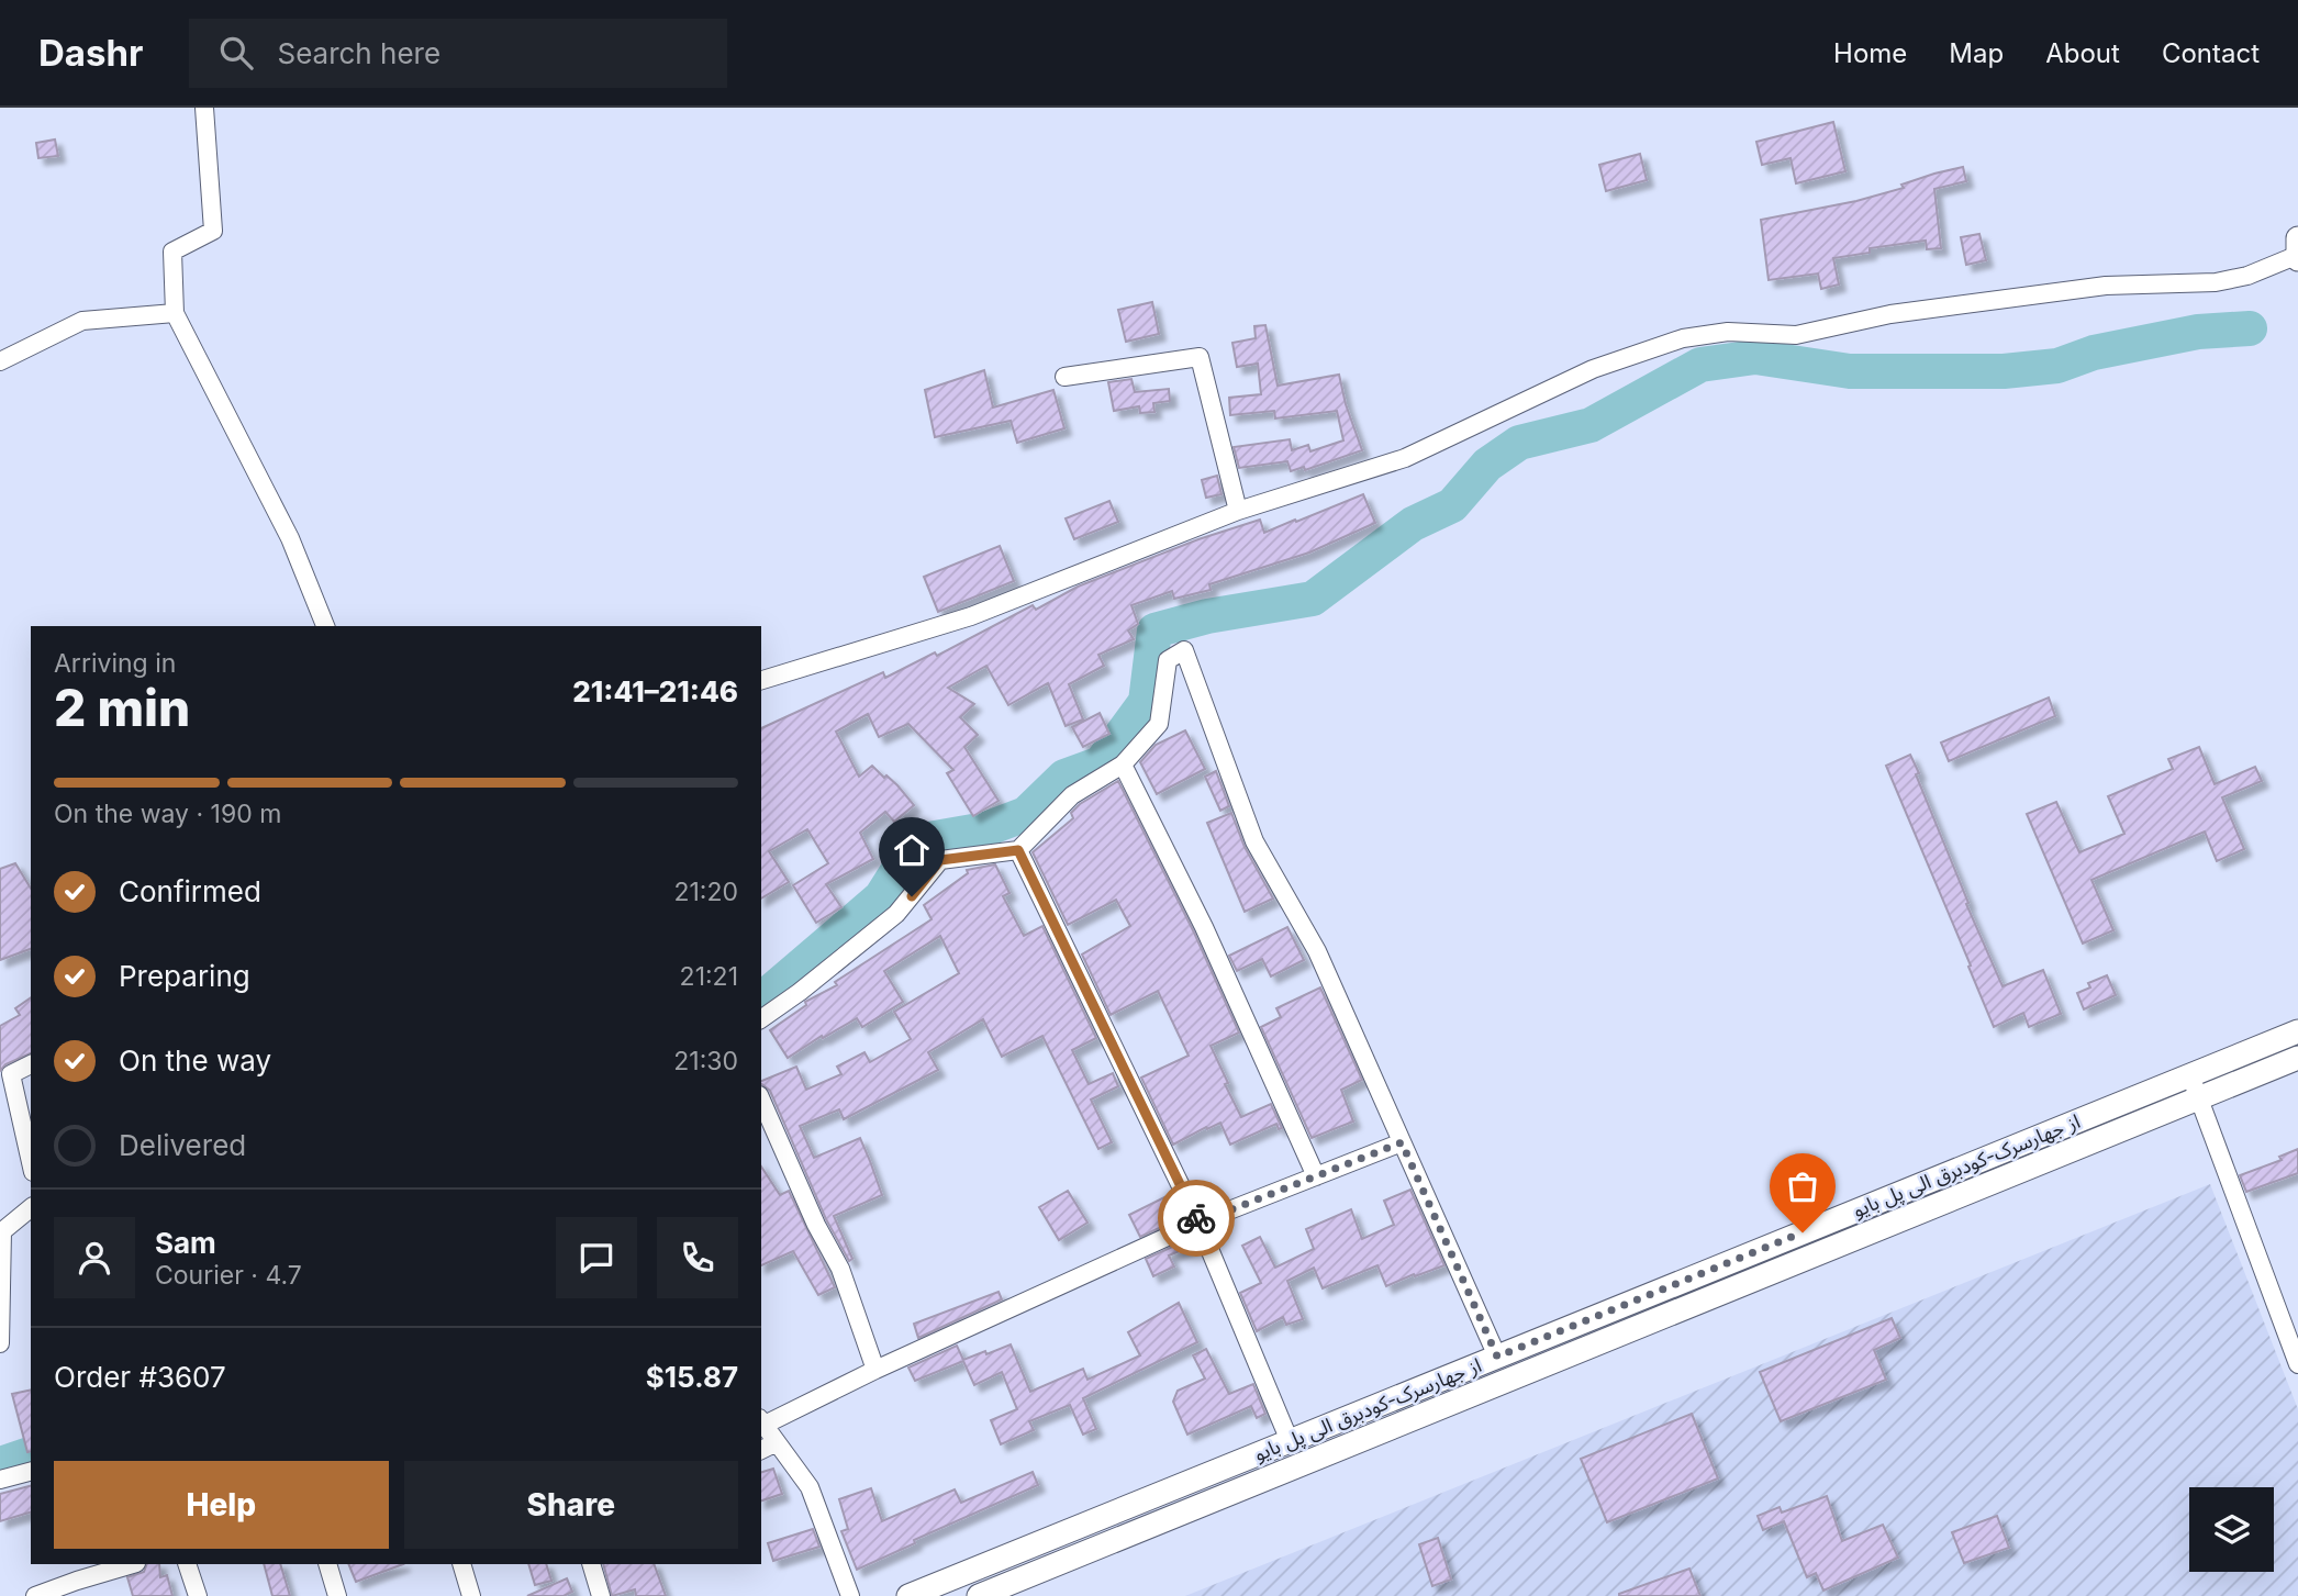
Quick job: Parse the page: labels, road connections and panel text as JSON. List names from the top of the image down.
{
  "streets": {
    "street": ["از جهارسرک-کودبرق الی پل بایو"]
  },
  "page": {
    "header": "Dashr",
    "search": "Search here",
    "nav": [
      "Home",
      "Map",
      "About",
      "Contact"
    ],
    "heading": ["2 min", "Arriving in", "21:41–21:46"],
    "panel": [
      "Sam",
      "Courier · 4.7",
      "Order #3607",
      "$15.87"
    ],
    "bar": "On the way · 190 m",
    "list": [
      ["Confirmed", "21:20"],
      ["Preparing", "21:21"],
      ["On the way", "21:30"],
      "Delivered"
    ],
    "buttons": ["Help", "Share"]
  }
}
